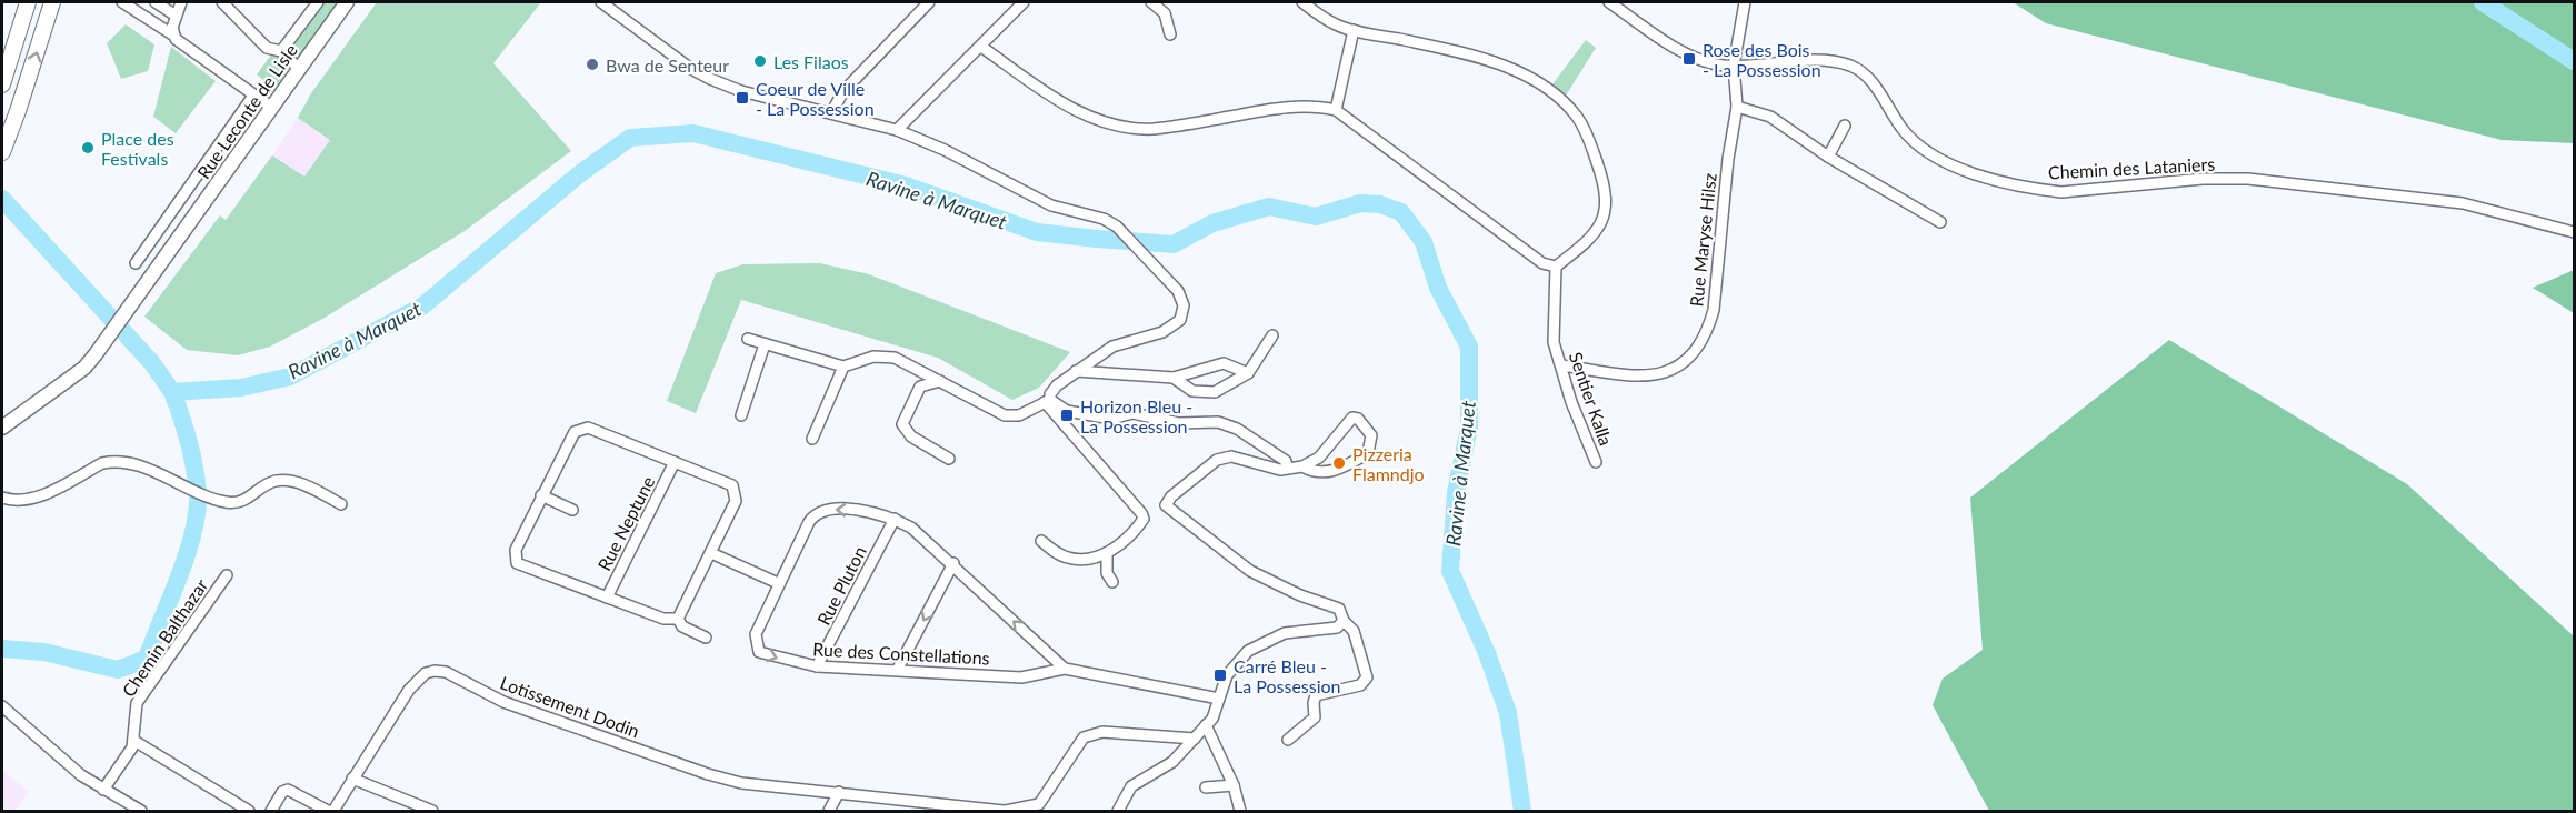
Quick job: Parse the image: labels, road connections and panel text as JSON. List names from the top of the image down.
{
  "streets": {
    "main road": ["Rue Leconte de Lisle"],
    "street": [
      "Chemin des Lataniers",
      "Rue Maryse Hilsz",
      "Sentier Kalla",
      "Rue Neptune",
      "Rue Pluton",
      "Chemin Balthazar",
      "Rue des Constellations",
      "Lotissement Dodin"
    ]
  },
  "crossings": [
    ["Chemin des Lataniers", "Rue Maryse Hilsz"],
    ["Rue Maryse Hilsz", "Sentier Kalla"],
    ["Rue Pluton", "Rue des Constellations"]
  ],
  "water": ["Ravine à Marquet"],
  "places": {
    "transit": [
      "Rose des Bois - La Possession",
      "Coeur de Ville - La Possession",
      "Horizon Bleu - La Possession",
      "Carré Bleu - La Possession"
    ],
    "other": [
      "Les Filaos",
      "Bwa de Senteur",
      "Place des Festivals",
      "Pizzeria Flamndjo"
    ]
  }
}
